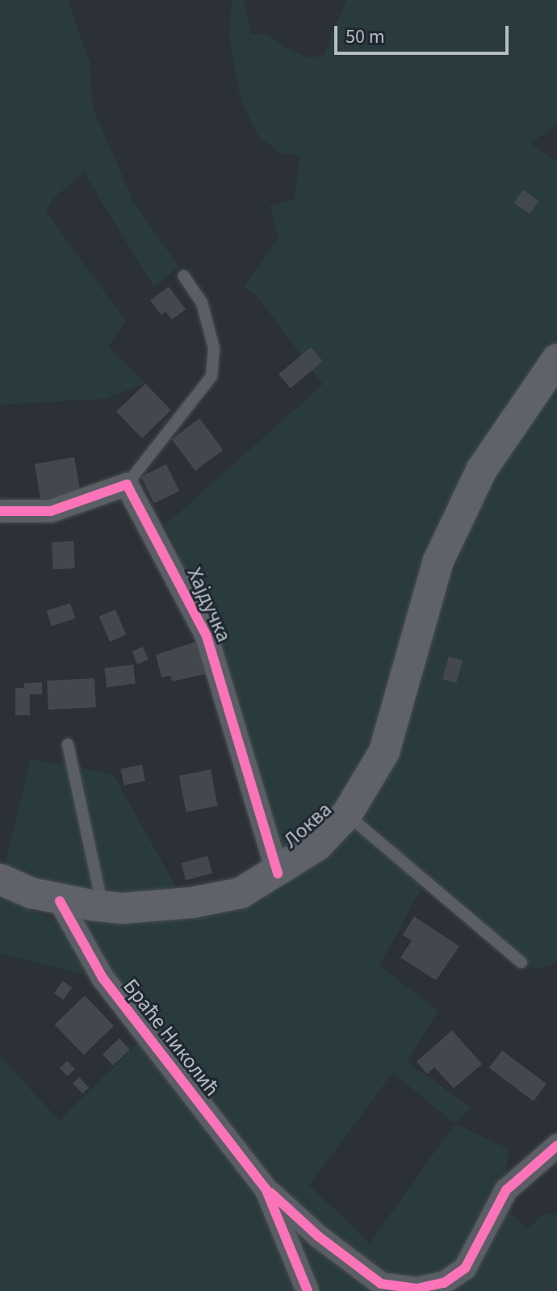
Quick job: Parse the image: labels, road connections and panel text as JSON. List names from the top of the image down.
{
  "streets": {
    "main road": ["Локва"],
    "street": ["Хајдучка", "Браће Николић"]
  },
  "crossings": [
    ["Хајдучка", "Локва"],
    ["Локва", "Браће Николић"]
  ],
  "scale_bar": "50 m"
}
